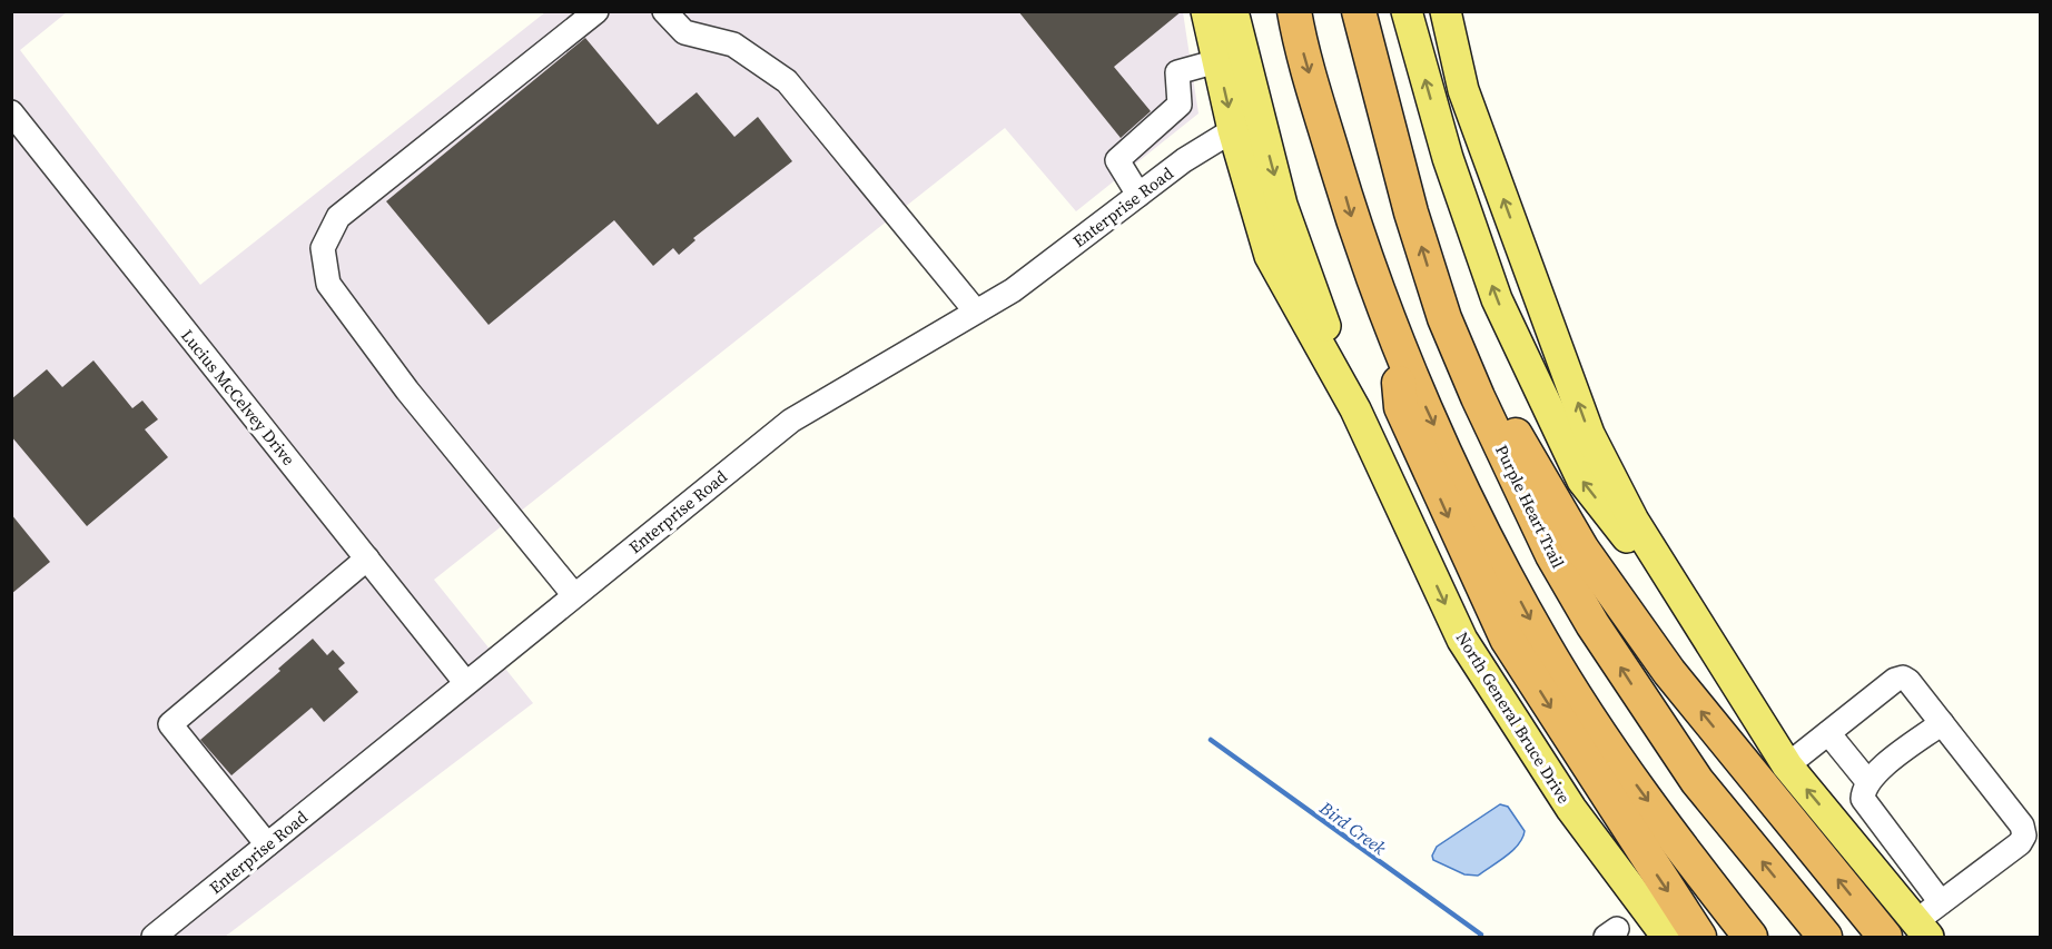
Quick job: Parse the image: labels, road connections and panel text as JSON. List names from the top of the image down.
{
  "streets": {
    "highway": ["Purple Heart Trail"],
    "main road": ["North General Bruce Drive"],
    "street": ["Enterprise Road", "Lucius McCelvey Drive"]
  },
  "crossings": [
    ["Enterprise Road", "Lucius McCelvey Drive"]
  ],
  "water": ["Bird Creek"]
}
